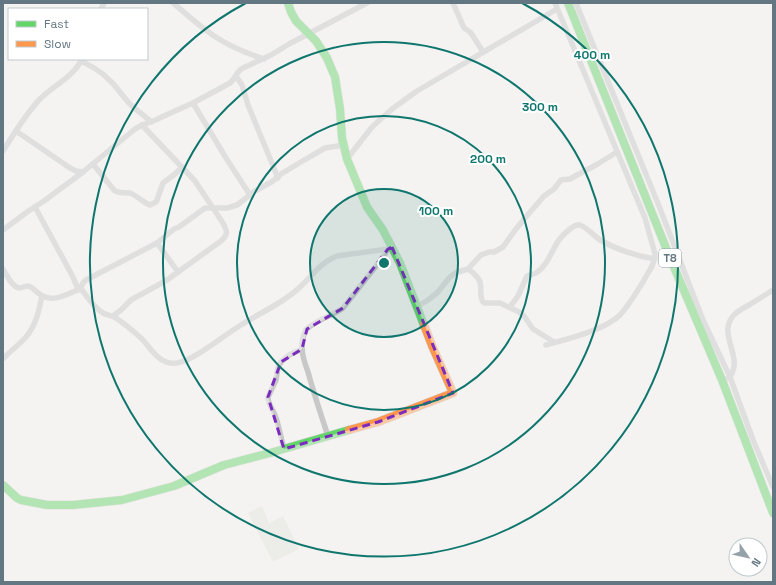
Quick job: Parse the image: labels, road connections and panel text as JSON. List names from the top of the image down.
{
  "streets": {
    "main road": ["T8"]
  },
  "legend": ["Fast", "Slow"],
  "north": "bottom right",
  "rings": [
    "400 m",
    "300 m",
    "200 m",
    "100 m"
  ]
}
